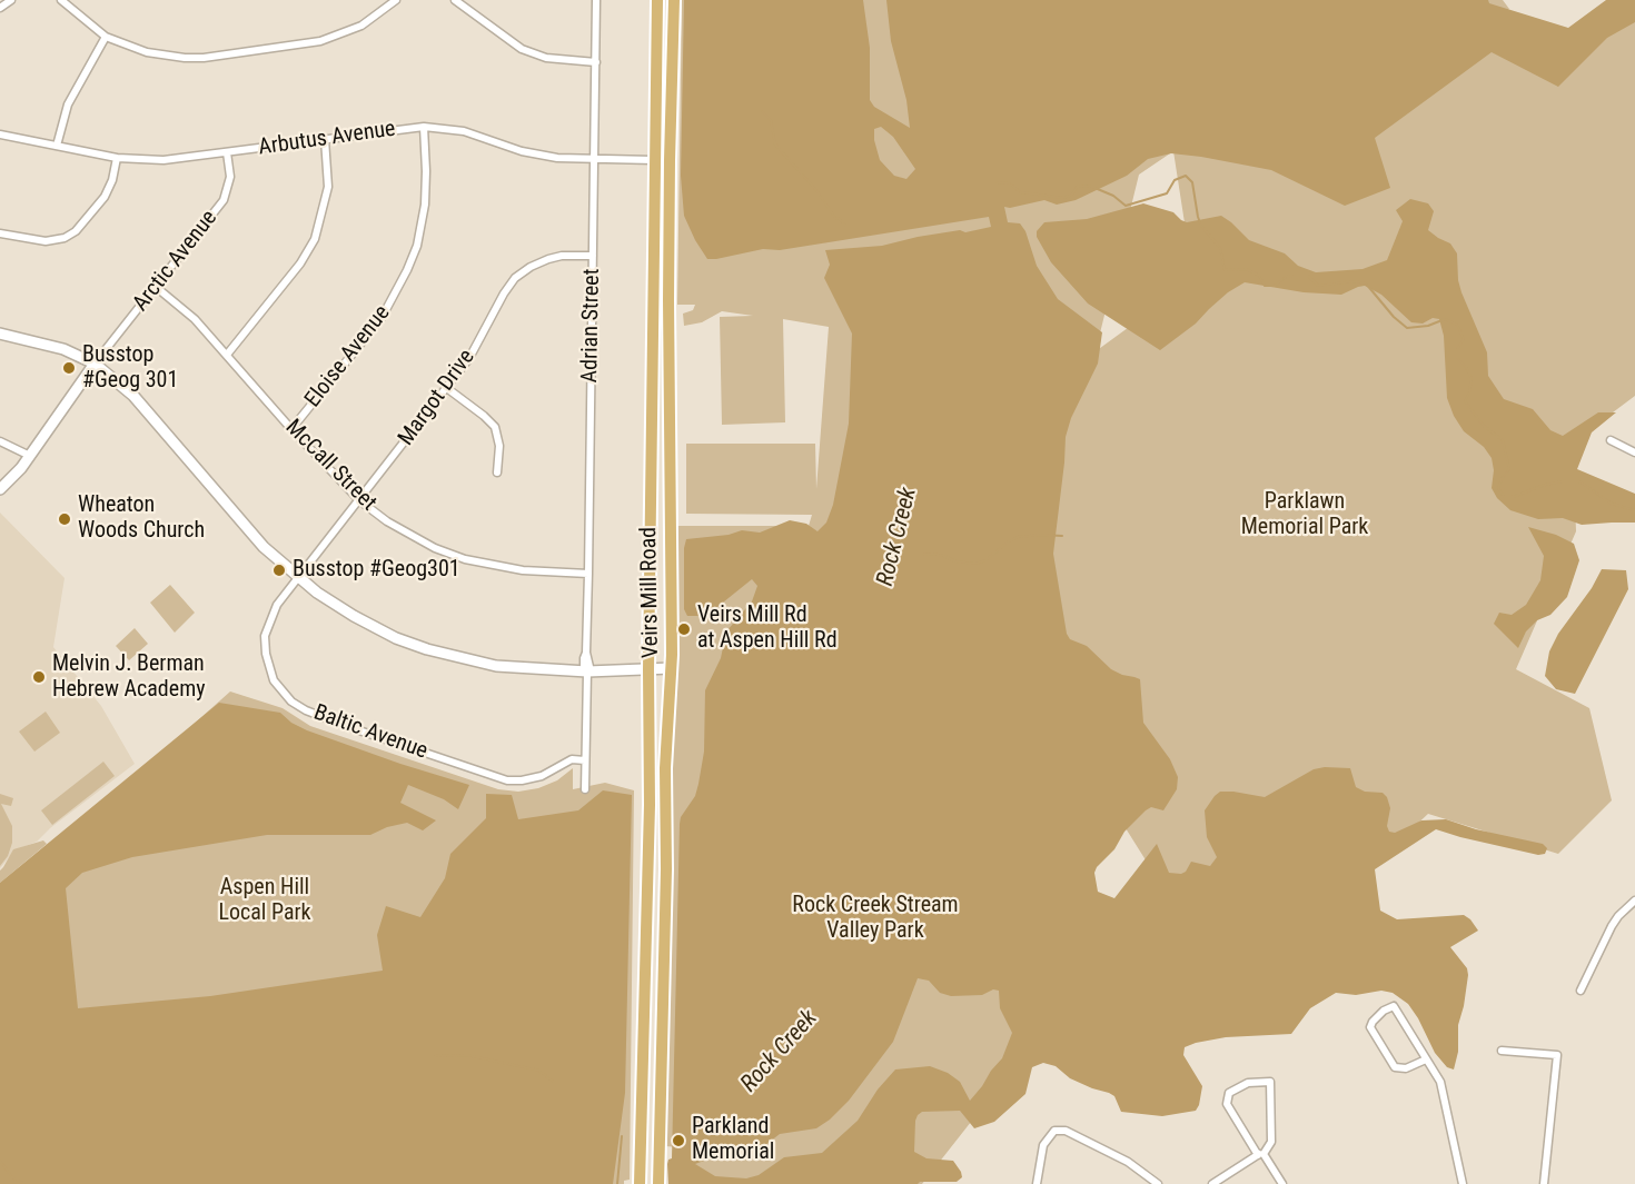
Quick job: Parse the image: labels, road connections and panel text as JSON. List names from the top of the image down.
{
  "streets": {
    "main road": ["Veirs Mill Road"],
    "street": [
      "Arbutus Avenue",
      "Arctic Avenue",
      "Adrian Street",
      "Eloise Avenue",
      "Margot Drive",
      "McCall Street",
      "Baltic Avenue"
    ]
  },
  "crossings": [
    ["Arbutus Avenue", "Arctic Avenue"],
    ["Arbutus Avenue", "Adrian Street"],
    ["Arbutus Avenue", "Eloise Avenue"],
    ["Arbutus Avenue", "Veirs Mill Road"],
    ["Arctic Avenue", "McCall Street"],
    ["Adrian Street", "Margot Drive"],
    ["Adrian Street", "McCall Street"],
    ["Adrian Street", "Baltic Avenue"],
    ["Eloise Avenue", "McCall Street"],
    ["Margot Drive", "McCall Street"],
    ["Margot Drive", "Baltic Avenue"]
  ],
  "water": ["Rock Creek"],
  "parks": ["Parklawn Memorial Park", "Aspen Hill Local Park", "Rock Creek Stream Valley Park"],
  "places": [
    "Busstop #Geog 301",
    "Wheaton Woods Church",
    "Busstop #Geog301",
    "Veirs Mill Rd at Aspen Hill Rd",
    "Melvin J. Berman Hebrew Academy",
    "Parkland Memorial"
  ]
}
